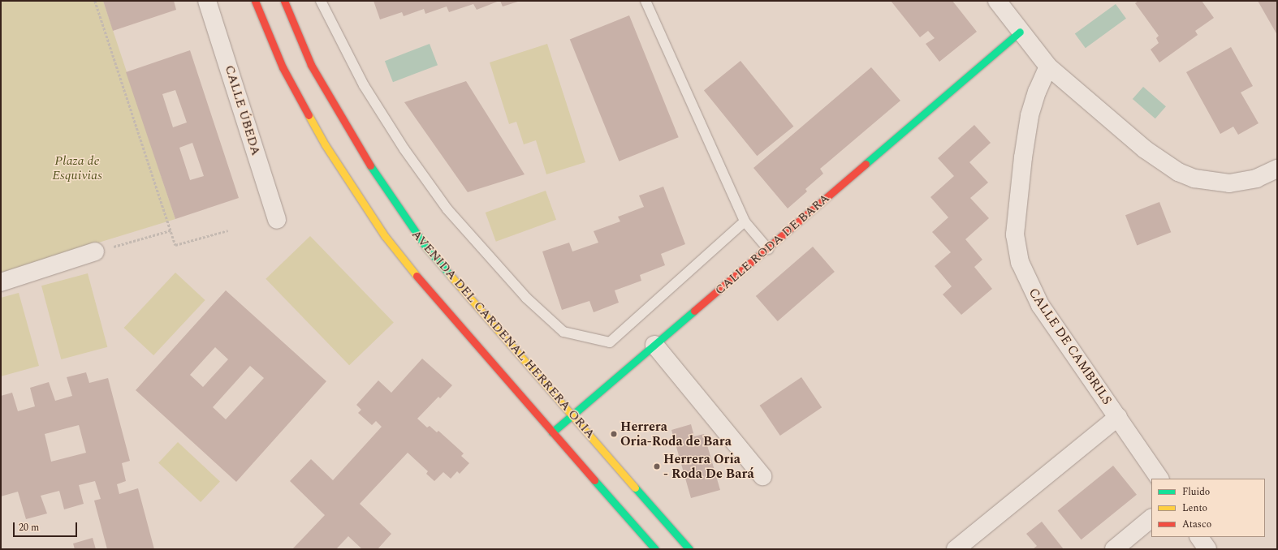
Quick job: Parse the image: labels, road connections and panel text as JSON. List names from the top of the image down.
{
  "streets": {
    "main road": ["CALLE RODA DE BARA", "AVENIDA DEL CARDENAL HERRERA ORIA"],
    "street": ["CALLE ÚBEDA", "CALLE DE CAMBRILS"]
  },
  "crossings": [
    ["CALLE RODA DE BARA", "AVENIDA DEL CARDENAL HERRERA ORIA"]
  ],
  "parks": ["Plaza de Esquivias"],
  "places": ["Herrera Oria-Roda de Bara", "Herrera Oria - Roda De Bará"],
  "legend": ["Fluido", "Lento", "Atasco"],
  "scale_bar": "20 m"
}
